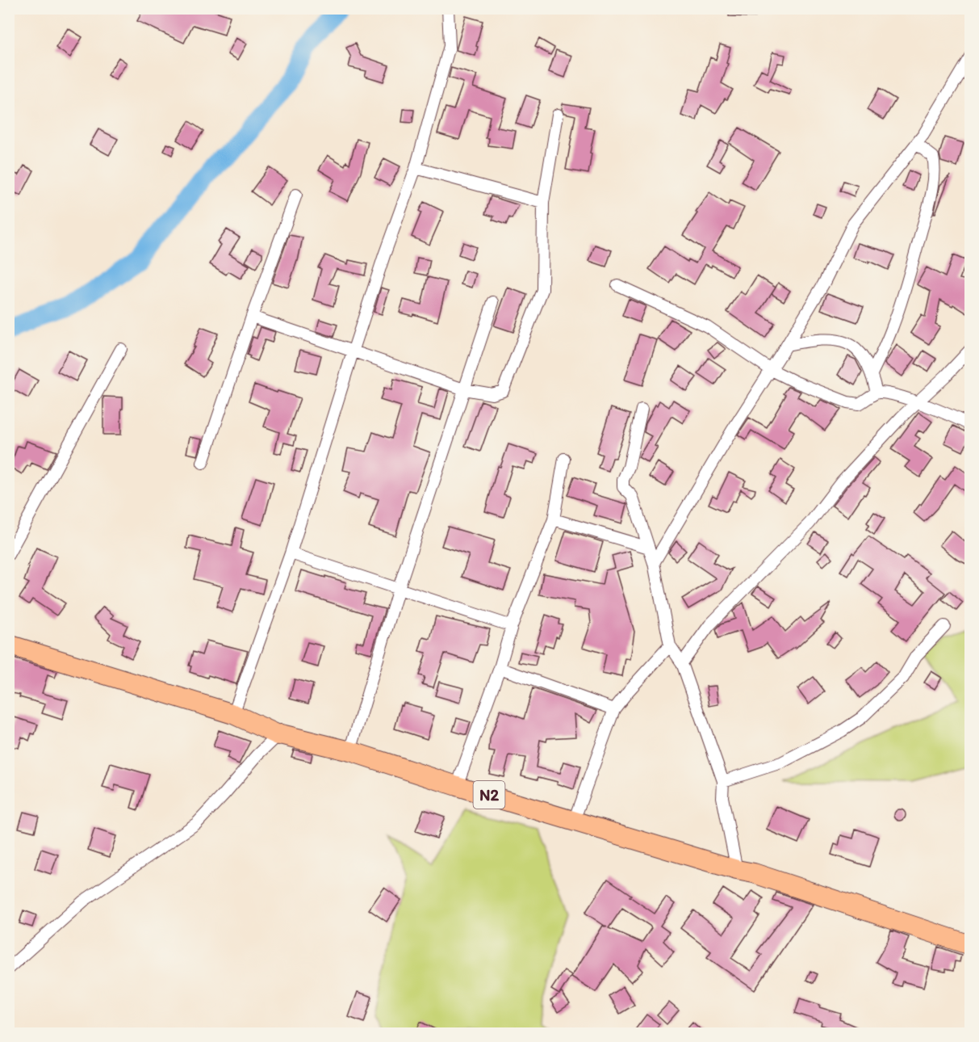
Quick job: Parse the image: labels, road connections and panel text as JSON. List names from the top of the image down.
{
  "streets": {
    "highway": ["N2"]
  }
}
